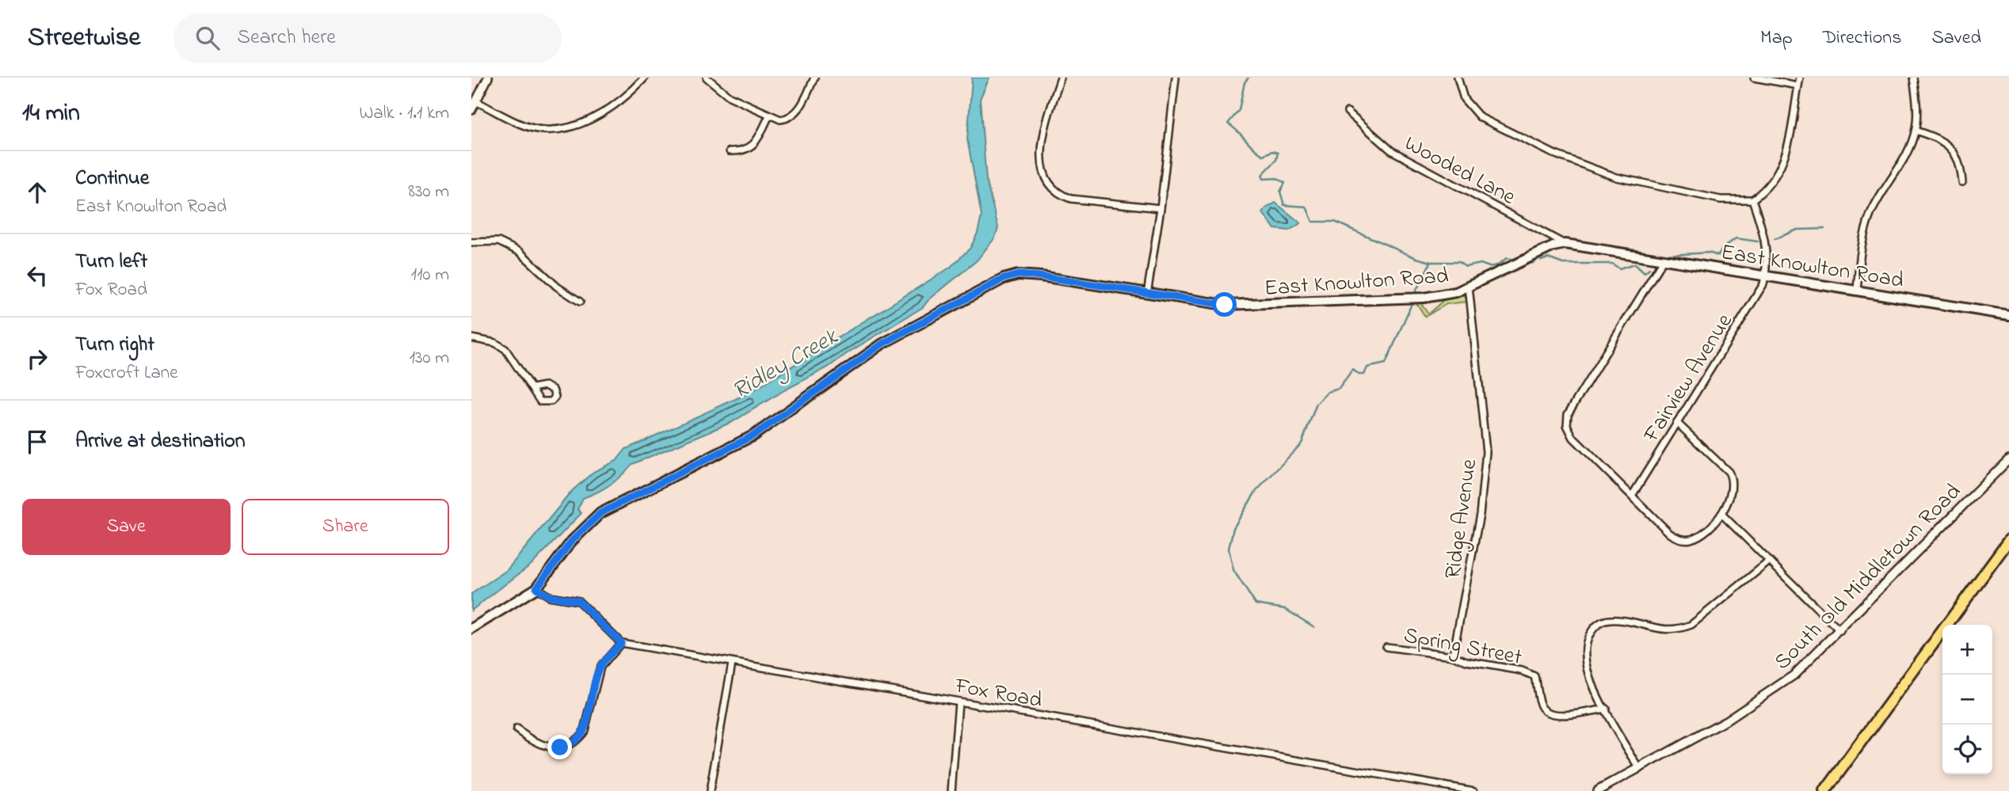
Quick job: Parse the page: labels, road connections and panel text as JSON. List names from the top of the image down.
{
  "streets": {
    "main road": ["East Knowlton Road"],
    "street": [
      "Wooded Lane",
      "Fairview Avenue",
      "Ridge Avenue",
      "South Old Middletown Road",
      "Spring Street",
      "Fox Road"
    ]
  },
  "crossings": [
    ["Wooded Lane", "East Knowlton Road"],
    ["East Knowlton Road", "Fairview Avenue"],
    ["East Knowlton Road", "Ridge Avenue"],
    ["Ridge Avenue", "Spring Street"]
  ],
  "water": ["Ridley Creek"],
  "page": {
    "header": "Streetwise",
    "search": "Search here",
    "nav": ["Map", "Directions", "Saved"],
    "heading": ["14 min", "Walk · 1.1 km"],
    "list": [
      ["Continue", "East Knowlton Road", "830 m"],
      ["Turn left", "Fox Road", "110 m"],
      ["Turn right", "Foxcroft Lane", "130 m"],
      "Arrive at destination"
    ],
    "buttons": ["Save", "Share"],
    "map_buttons": ["+", "−"]
  }
}
